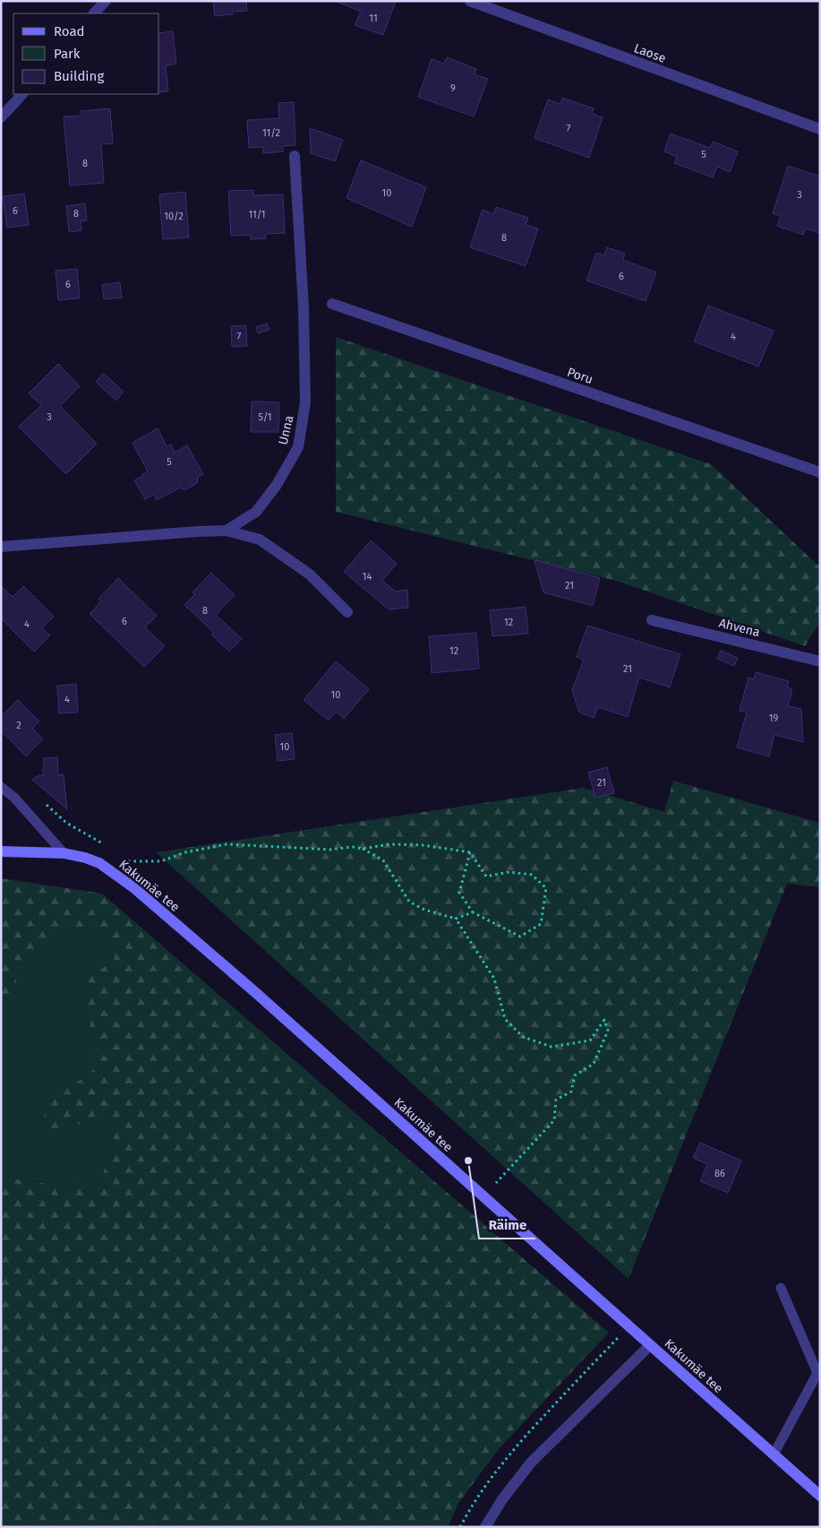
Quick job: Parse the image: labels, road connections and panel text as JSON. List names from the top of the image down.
{
  "streets": {
    "street": [
      "Laose",
      "Poru",
      "Unna",
      "Ahvena",
      "Kakumäe tee"
    ]
  },
  "places": ["Räime"],
  "house_numbers": [
    "11",
    "9",
    "7",
    "11/2",
    "5",
    "8",
    "10",
    "3",
    "6",
    "8",
    "11/1",
    "10/2",
    "8",
    "6",
    "6",
    "7",
    "4",
    "3",
    "5/1",
    "5",
    "14",
    "21",
    "8",
    "6",
    "12",
    "4",
    "12",
    "21",
    "10",
    "4",
    "19",
    "2",
    "10",
    "21",
    "86"
  ],
  "legend": ["Road", "Park", "Building"]
}
